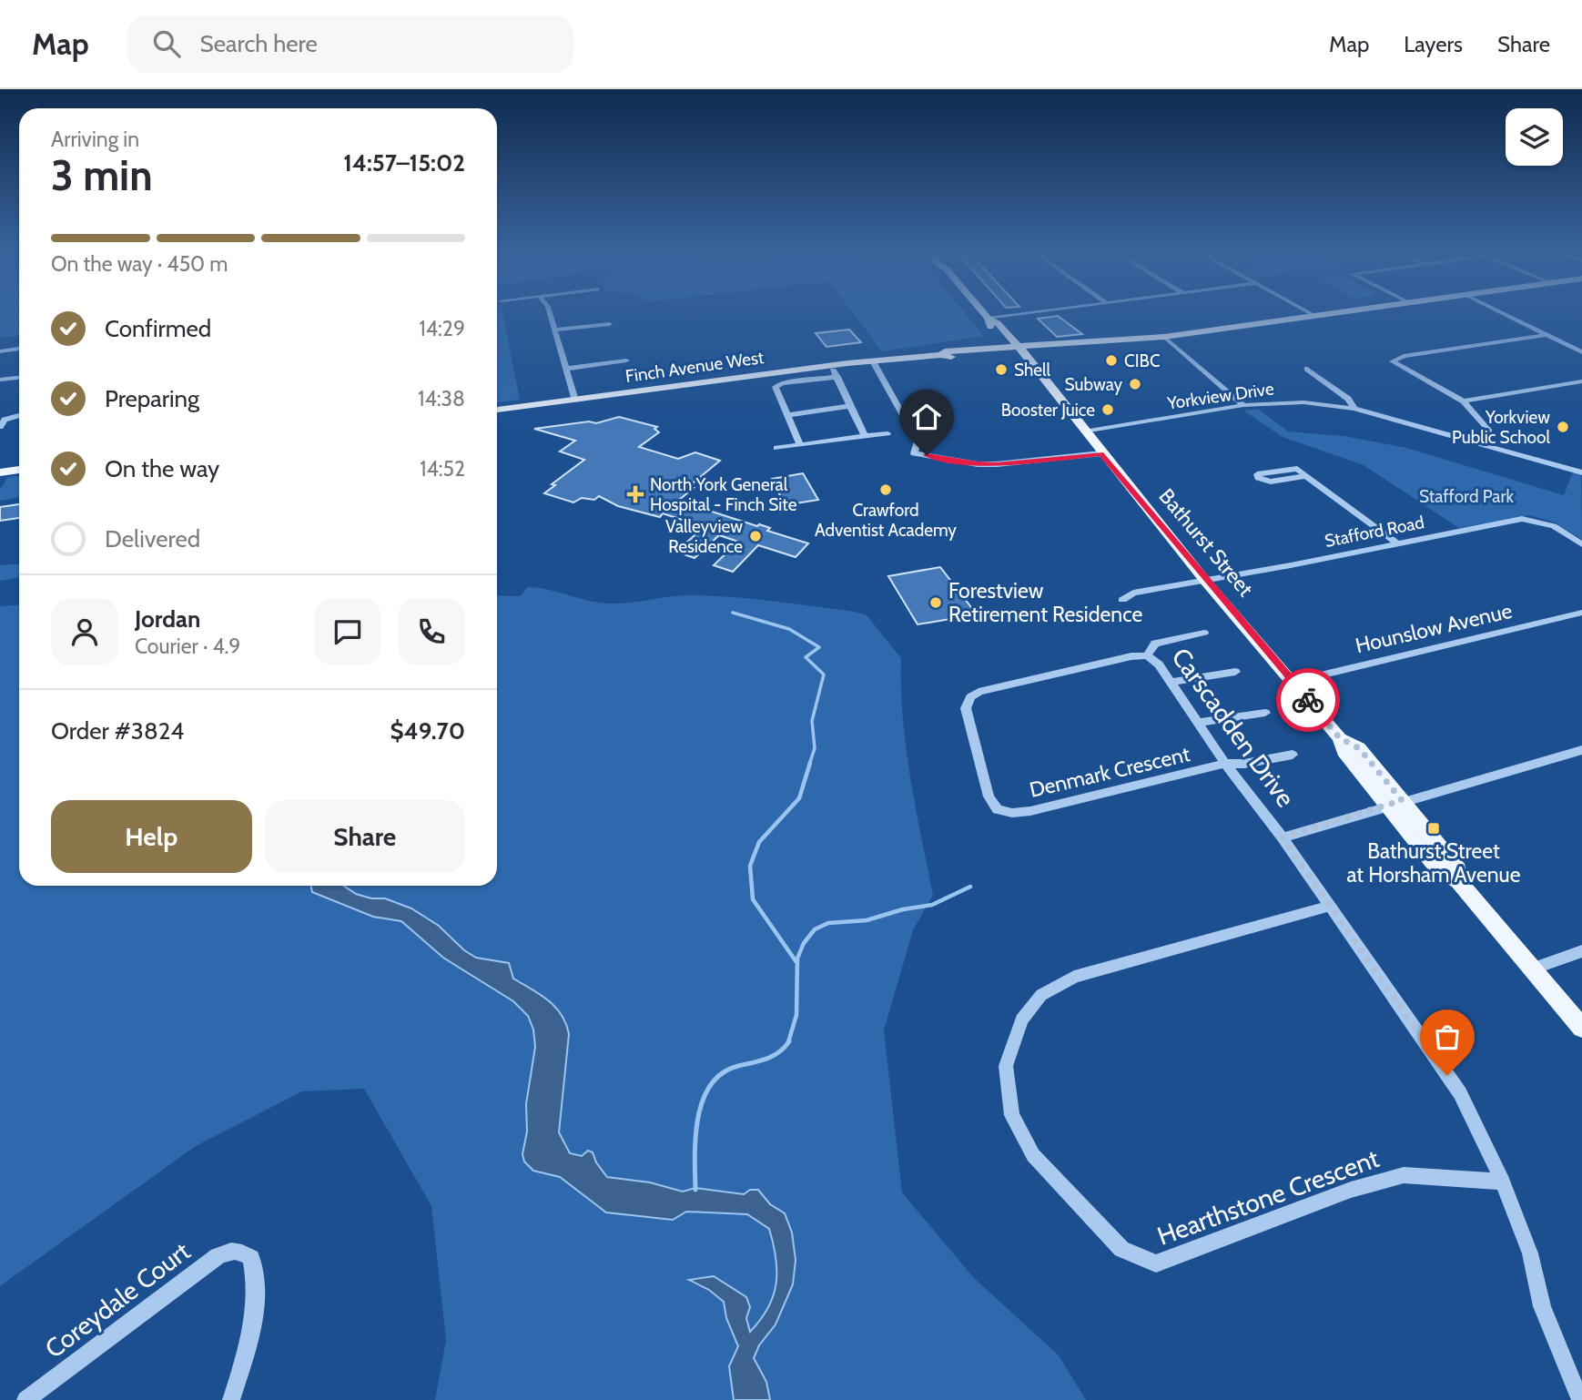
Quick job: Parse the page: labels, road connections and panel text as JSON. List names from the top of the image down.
{
  "streets": {
    "main road": ["Finch Avenue West", "Bathurst Street"],
    "street": [
      "Yorkview Drive",
      "Stafford Road",
      "Hounslow Avenue",
      "Carscadden Drive",
      "Denmark Crescent",
      "Hearthstone Crescent",
      "Coreydale Court"
    ]
  },
  "crossings": [
    ["Finch Avenue West", "Bathurst Street"],
    ["Yorkview Drive", "Bathurst Street"],
    ["Stafford Road", "Bathurst Street"],
    ["Bathurst Street", "Hounslow Avenue"],
    ["Carscadden Drive", "Denmark Crescent"],
    ["Carscadden Drive", "Hearthstone Crescent"]
  ],
  "parks": ["Stafford Park"],
  "places": {
    "other": [
      "CIBC",
      "Shell",
      "Subway",
      "Booster Juice",
      "Yorkview Public School",
      "Crawford Adventist Academy",
      "Valleyview Residence",
      "Forestview Retirement Residence"
    ],
    "health": ["North York General Hospital - Finch Site"],
    "transit": ["Bathurst Street at Horsham Avenue"]
  },
  "page": {
    "header": "Map",
    "search": "Search here",
    "nav": ["Map", "Layers", "Share"],
    "heading": ["3 min", "Arriving in", "14:57–15:02"],
    "panel": [
      "Jordan",
      "Courier · 4.9",
      "Order #3824",
      "$49.70"
    ],
    "bar": "On the way · 450 m",
    "list": [
      ["Confirmed", "14:29"],
      ["Preparing", "14:38"],
      ["On the way", "14:52"],
      "Delivered"
    ],
    "buttons": ["Help", "Share"]
  }
}
